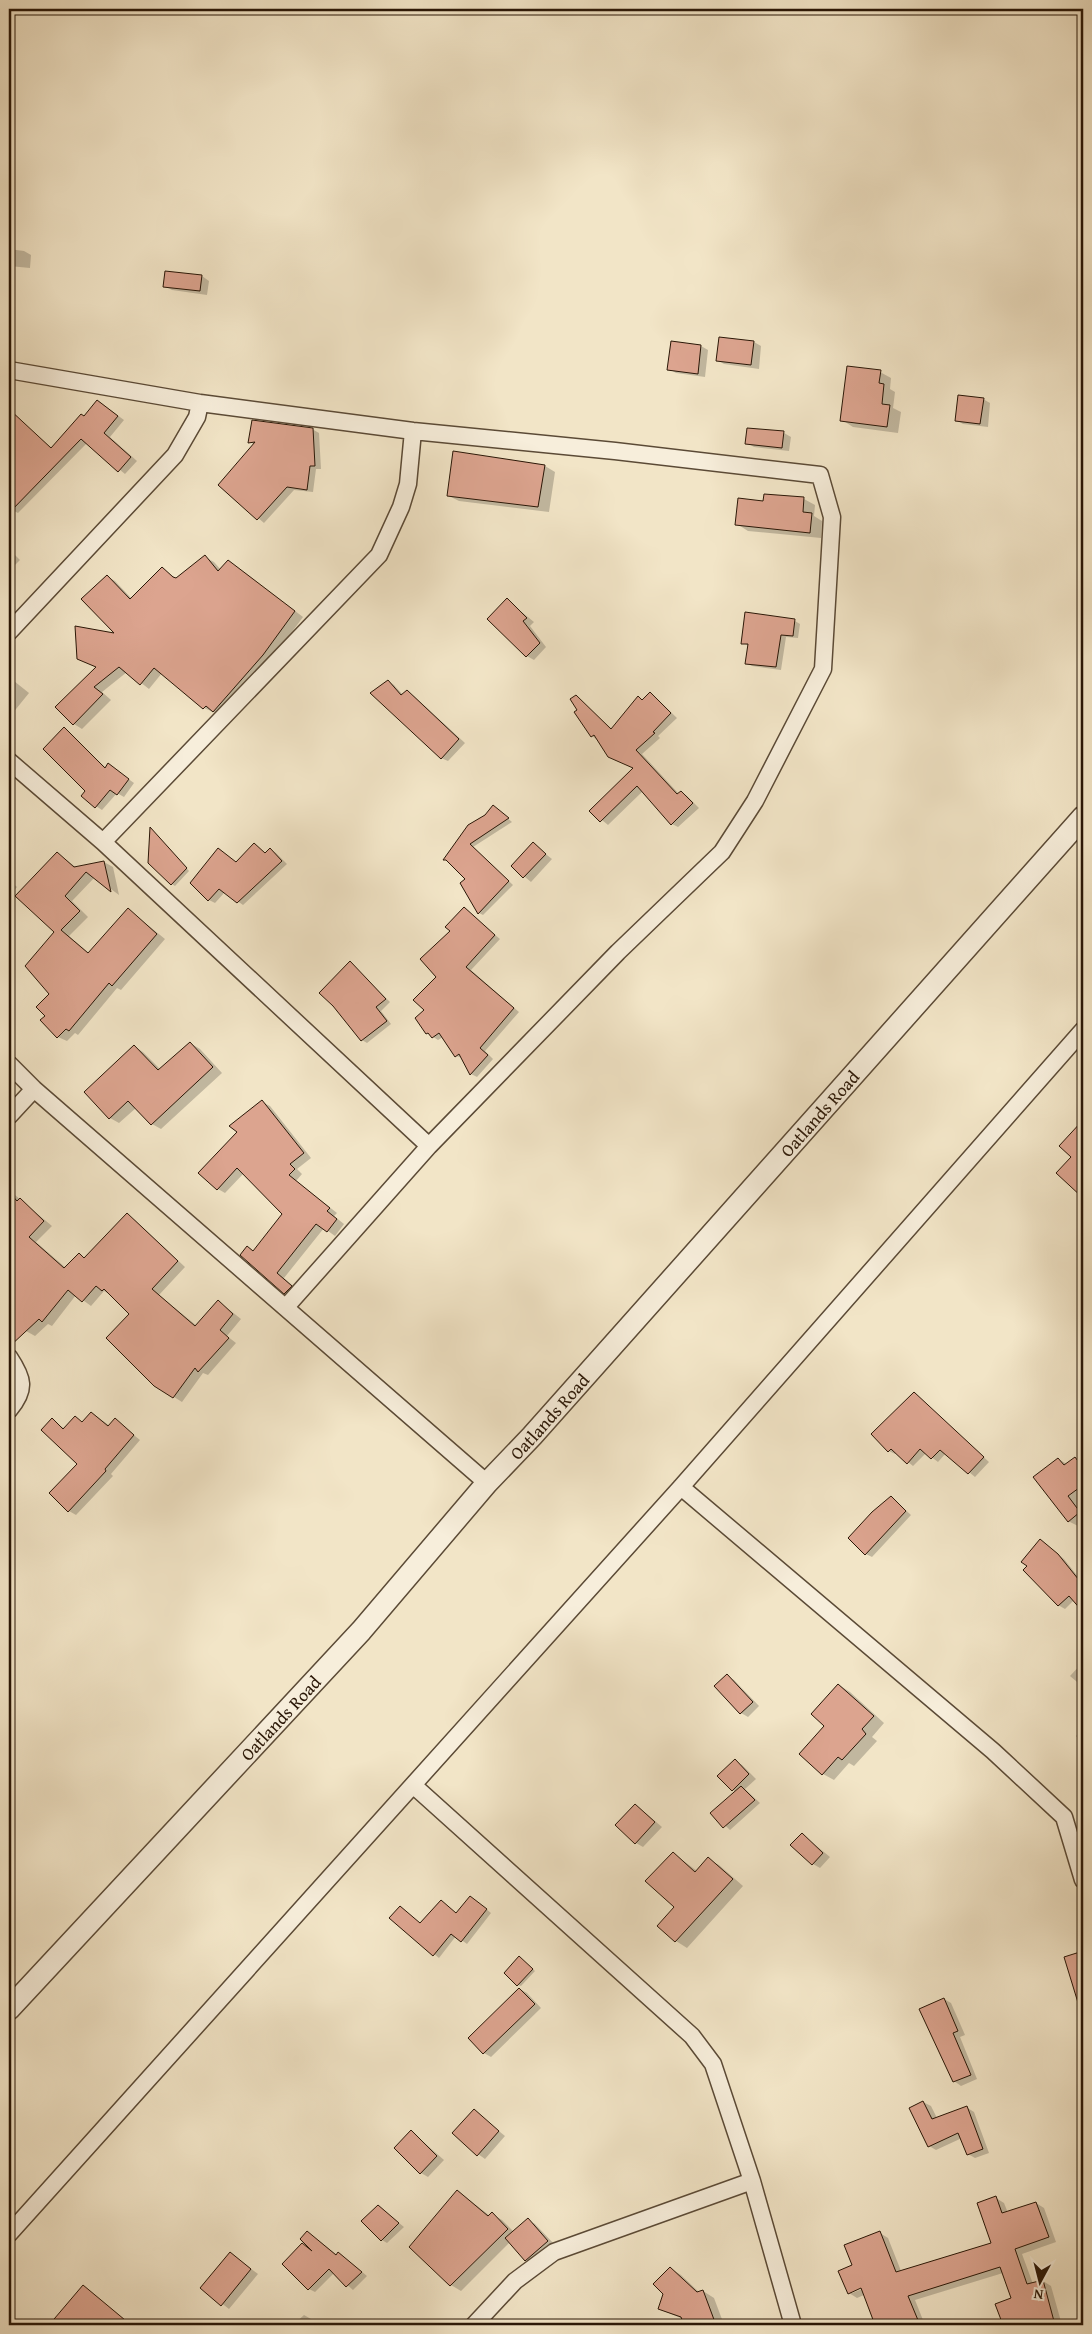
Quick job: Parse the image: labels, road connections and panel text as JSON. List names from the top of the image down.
{
  "streets": {
    "street": ["Oatlands Road"]
  },
  "north": "bottom"
}
